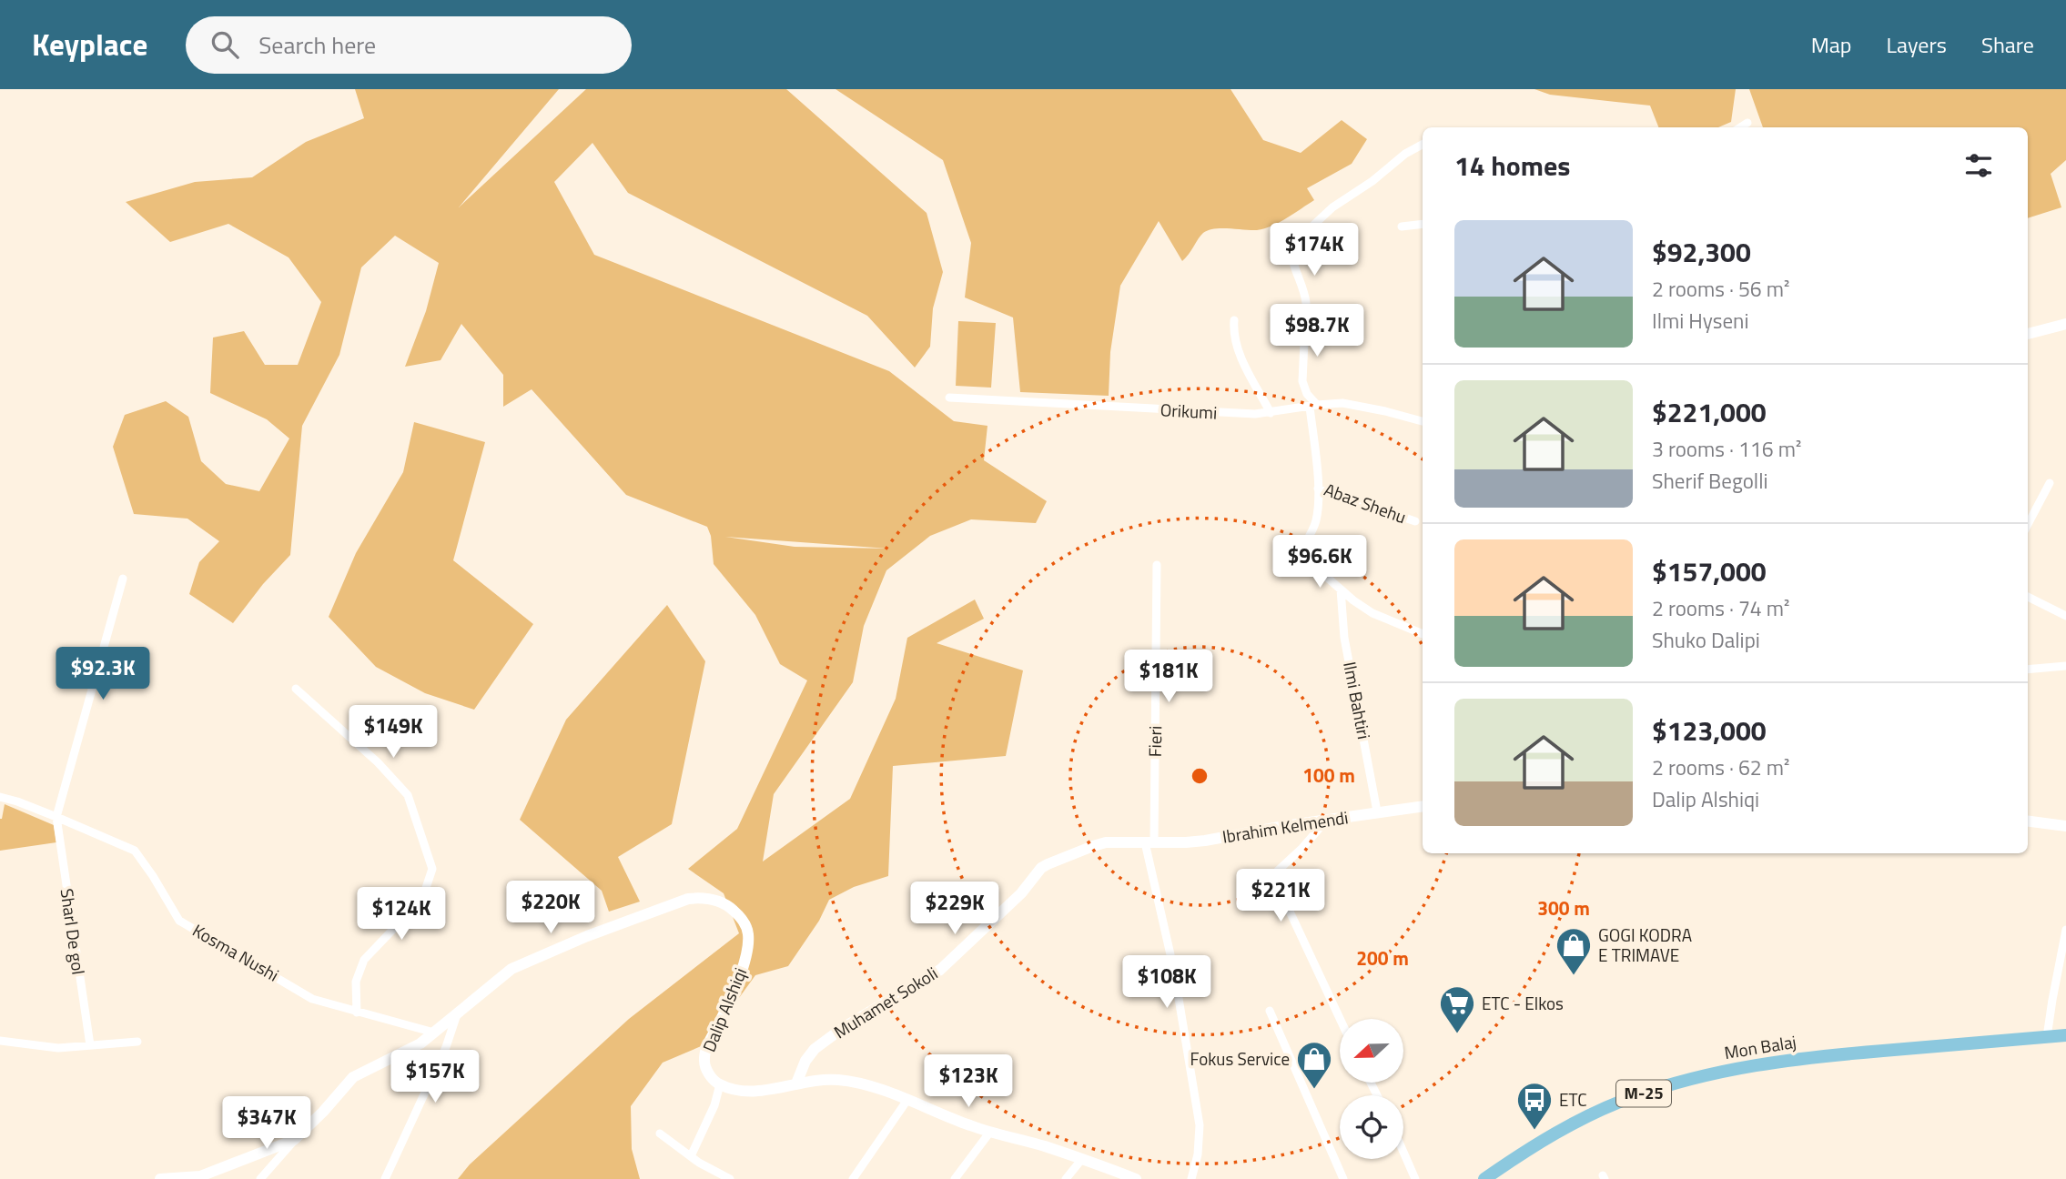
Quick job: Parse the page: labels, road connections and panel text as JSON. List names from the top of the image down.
{
  "streets": {
    "main road": ["Mon Balaj", "M-25"],
    "street": [
      "Orikumi",
      "Abaz Shehu",
      "Ilmi Bahtiri",
      "Fieri",
      "Ibrahim Kelmendi",
      "Sharl De gol",
      "Kosma Nushi",
      "Muhamet Sokoli",
      "Dalip Alshiqi"
    ]
  },
  "crossings": [
    ["Orikumi", "Abaz Shehu"],
    ["Ilmi Bahtiri", "Ibrahim Kelmendi"],
    ["Fieri", "Ibrahim Kelmendi"],
    ["Fieri", "Muhamet Sokoli"],
    ["Ibrahim Kelmendi", "Muhamet Sokoli"],
    ["Sharl De gol", "Kosma Nushi"],
    ["Kosma Nushi", "Dalip Alshiqi"]
  ],
  "places": {
    "shop": ["GOGI KODRA E TRIMAVE", "Fokus Service"],
    "supermarket": ["ETC - Elkos"],
    "bus stop": ["ETC"]
  },
  "north": "left",
  "page": {
    "header": "Keyplace",
    "search": "Search here",
    "nav": ["Map", "Layers", "Share"],
    "heading": "14 homes",
    "list": [
      {
        "name": "$92,300",
        "note": "2 rooms · 56 m² · Ilmi Hyseni"
      },
      {
        "name": "$221,000",
        "note": "3 rooms · 116 m² · Sherif Begolli"
      },
      {
        "name": "$157,000",
        "note": "2 rooms · 74 m² · Shuko Dalipi"
      },
      {
        "name": "$123,000",
        "note": "2 rooms · 62 m² · Dalip Alshiqi"
      }
    ],
    "price": [
      "$174K",
      "$98.7K",
      "$96.6K",
      "$92.3K",
      "$181K",
      "$149K",
      "$221K",
      "$220K",
      "$229K",
      "$124K",
      "$108K",
      "$157K",
      "$123K",
      "$347K"
    ]
  },
  "rings": ["100 m", "300 m", "200 m"]
}
